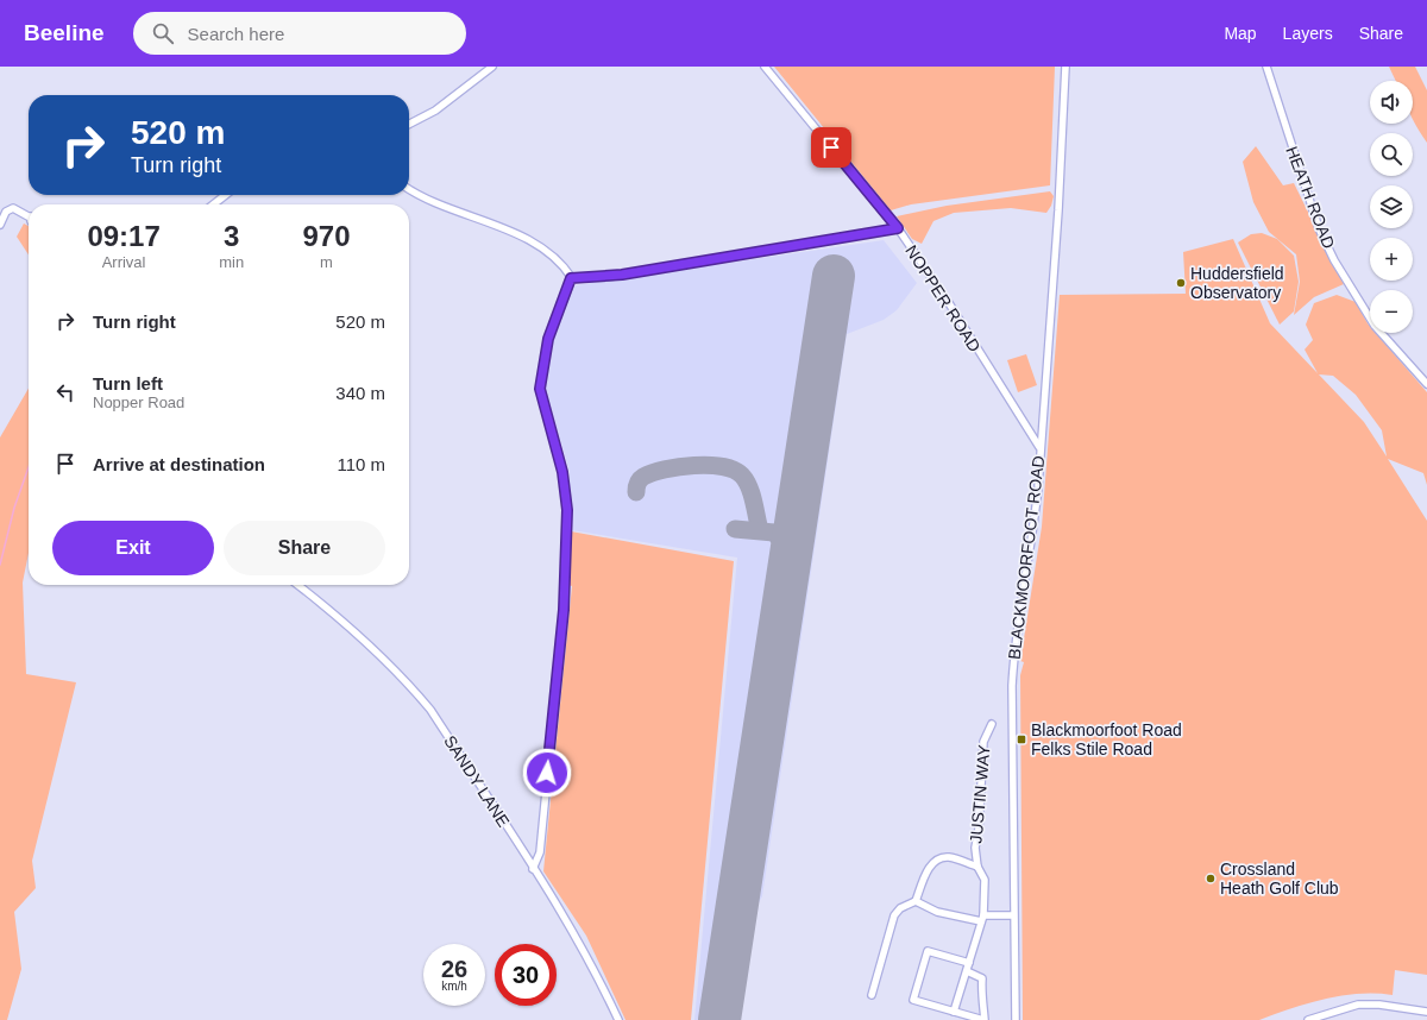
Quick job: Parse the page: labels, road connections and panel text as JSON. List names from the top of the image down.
{
  "streets": {
    "street": [
      "HEATH ROAD",
      "NOPPER ROAD",
      "BLACKMOORFOOT ROAD",
      "SANDY LANE",
      "JUSTIN WAY"
    ]
  },
  "crossings": [
    ["NOPPER ROAD", "BLACKMOORFOOT ROAD"]
  ],
  "places": {
    "other": ["Huddersfield Observatory", "Crossland Heath Golf Club"],
    "transit": ["Blackmoorfoot Road Felks Stile Road"]
  },
  "page": {
    "header": "Beeline",
    "search": "Search here",
    "nav": ["Map", "Layers", "Share"],
    "map_buttons": ["+", "−"],
    "turn": ["520 m", "Turn right"],
    "eta": [
      "09:17",
      "Arrival",
      "3",
      "min",
      "970",
      "m"
    ],
    "list": [
      {
        "name": "Turn right",
        "value": "520 m"
      },
      {
        "name": "Turn left",
        "note": "Nopper Road",
        "value": "340 m"
      },
      {
        "name": "Arrive at destination",
        "value": "110 m"
      }
    ],
    "buttons": ["Exit", "Share"],
    "speed": "26 km/h",
    "limit": "30"
  }
}
